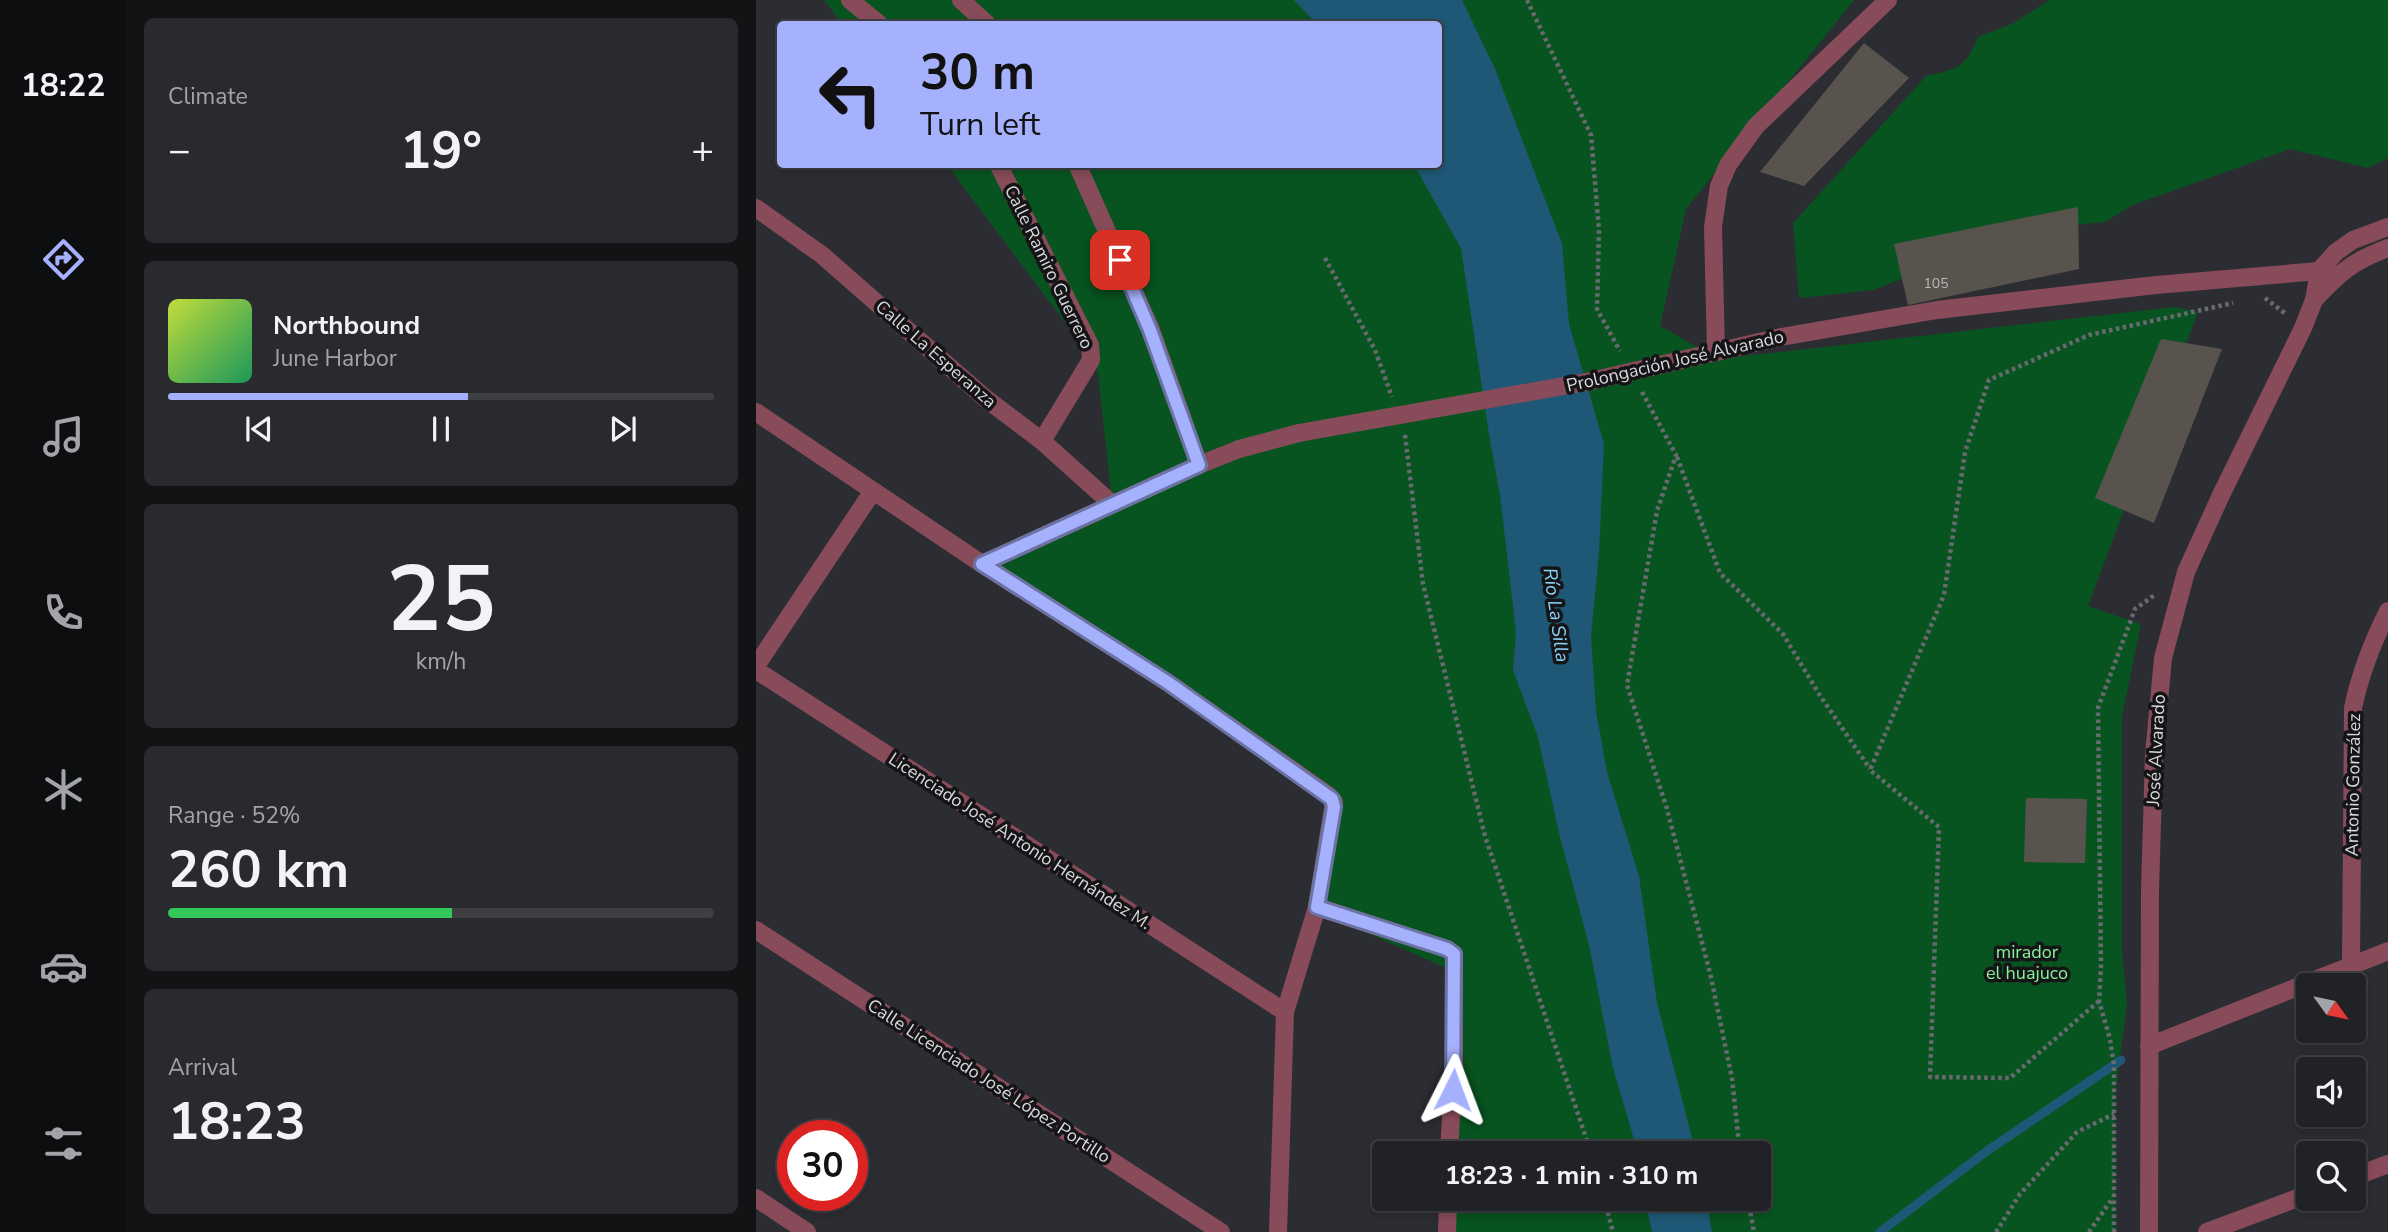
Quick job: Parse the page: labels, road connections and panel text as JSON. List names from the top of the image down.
{
  "streets": {
    "street": [
      "Calle Ramiro Guerrero",
      "Calle La Esperanza",
      "Prolongación José Alvarado",
      "José Alvarado",
      "Antonio González",
      "Licenciado José Antonio Hernández M.",
      "Calle Licenciado José López Portillo"
    ]
  },
  "crossings": [
    ["Calle Ramiro Guerrero", "Calle La Esperanza"],
    ["Calle La Esperanza", "Prolongación José Alvarado"],
    ["Prolongación José Alvarado", "José Alvarado"]
  ],
  "water": ["Río La Silla"],
  "parks": ["mirador el huajuco"],
  "house_numbers": ["105"],
  "north": "bottom right",
  "page": {
    "tabs": "18:22",
    "tile": [
      "Climate",
      ["25", "km/h"],
      ["Range · 52%", "260 km"],
      ["Arrival", "18:23"]
    ],
    "turn": ["30 m", "Turn left"],
    "heat": ["−", "19°", "+"],
    "song": ["Northbound", "June Harbor"],
    "limit": "30",
    "trip": "18:23 · 1 min · 310 m"
  }
}
